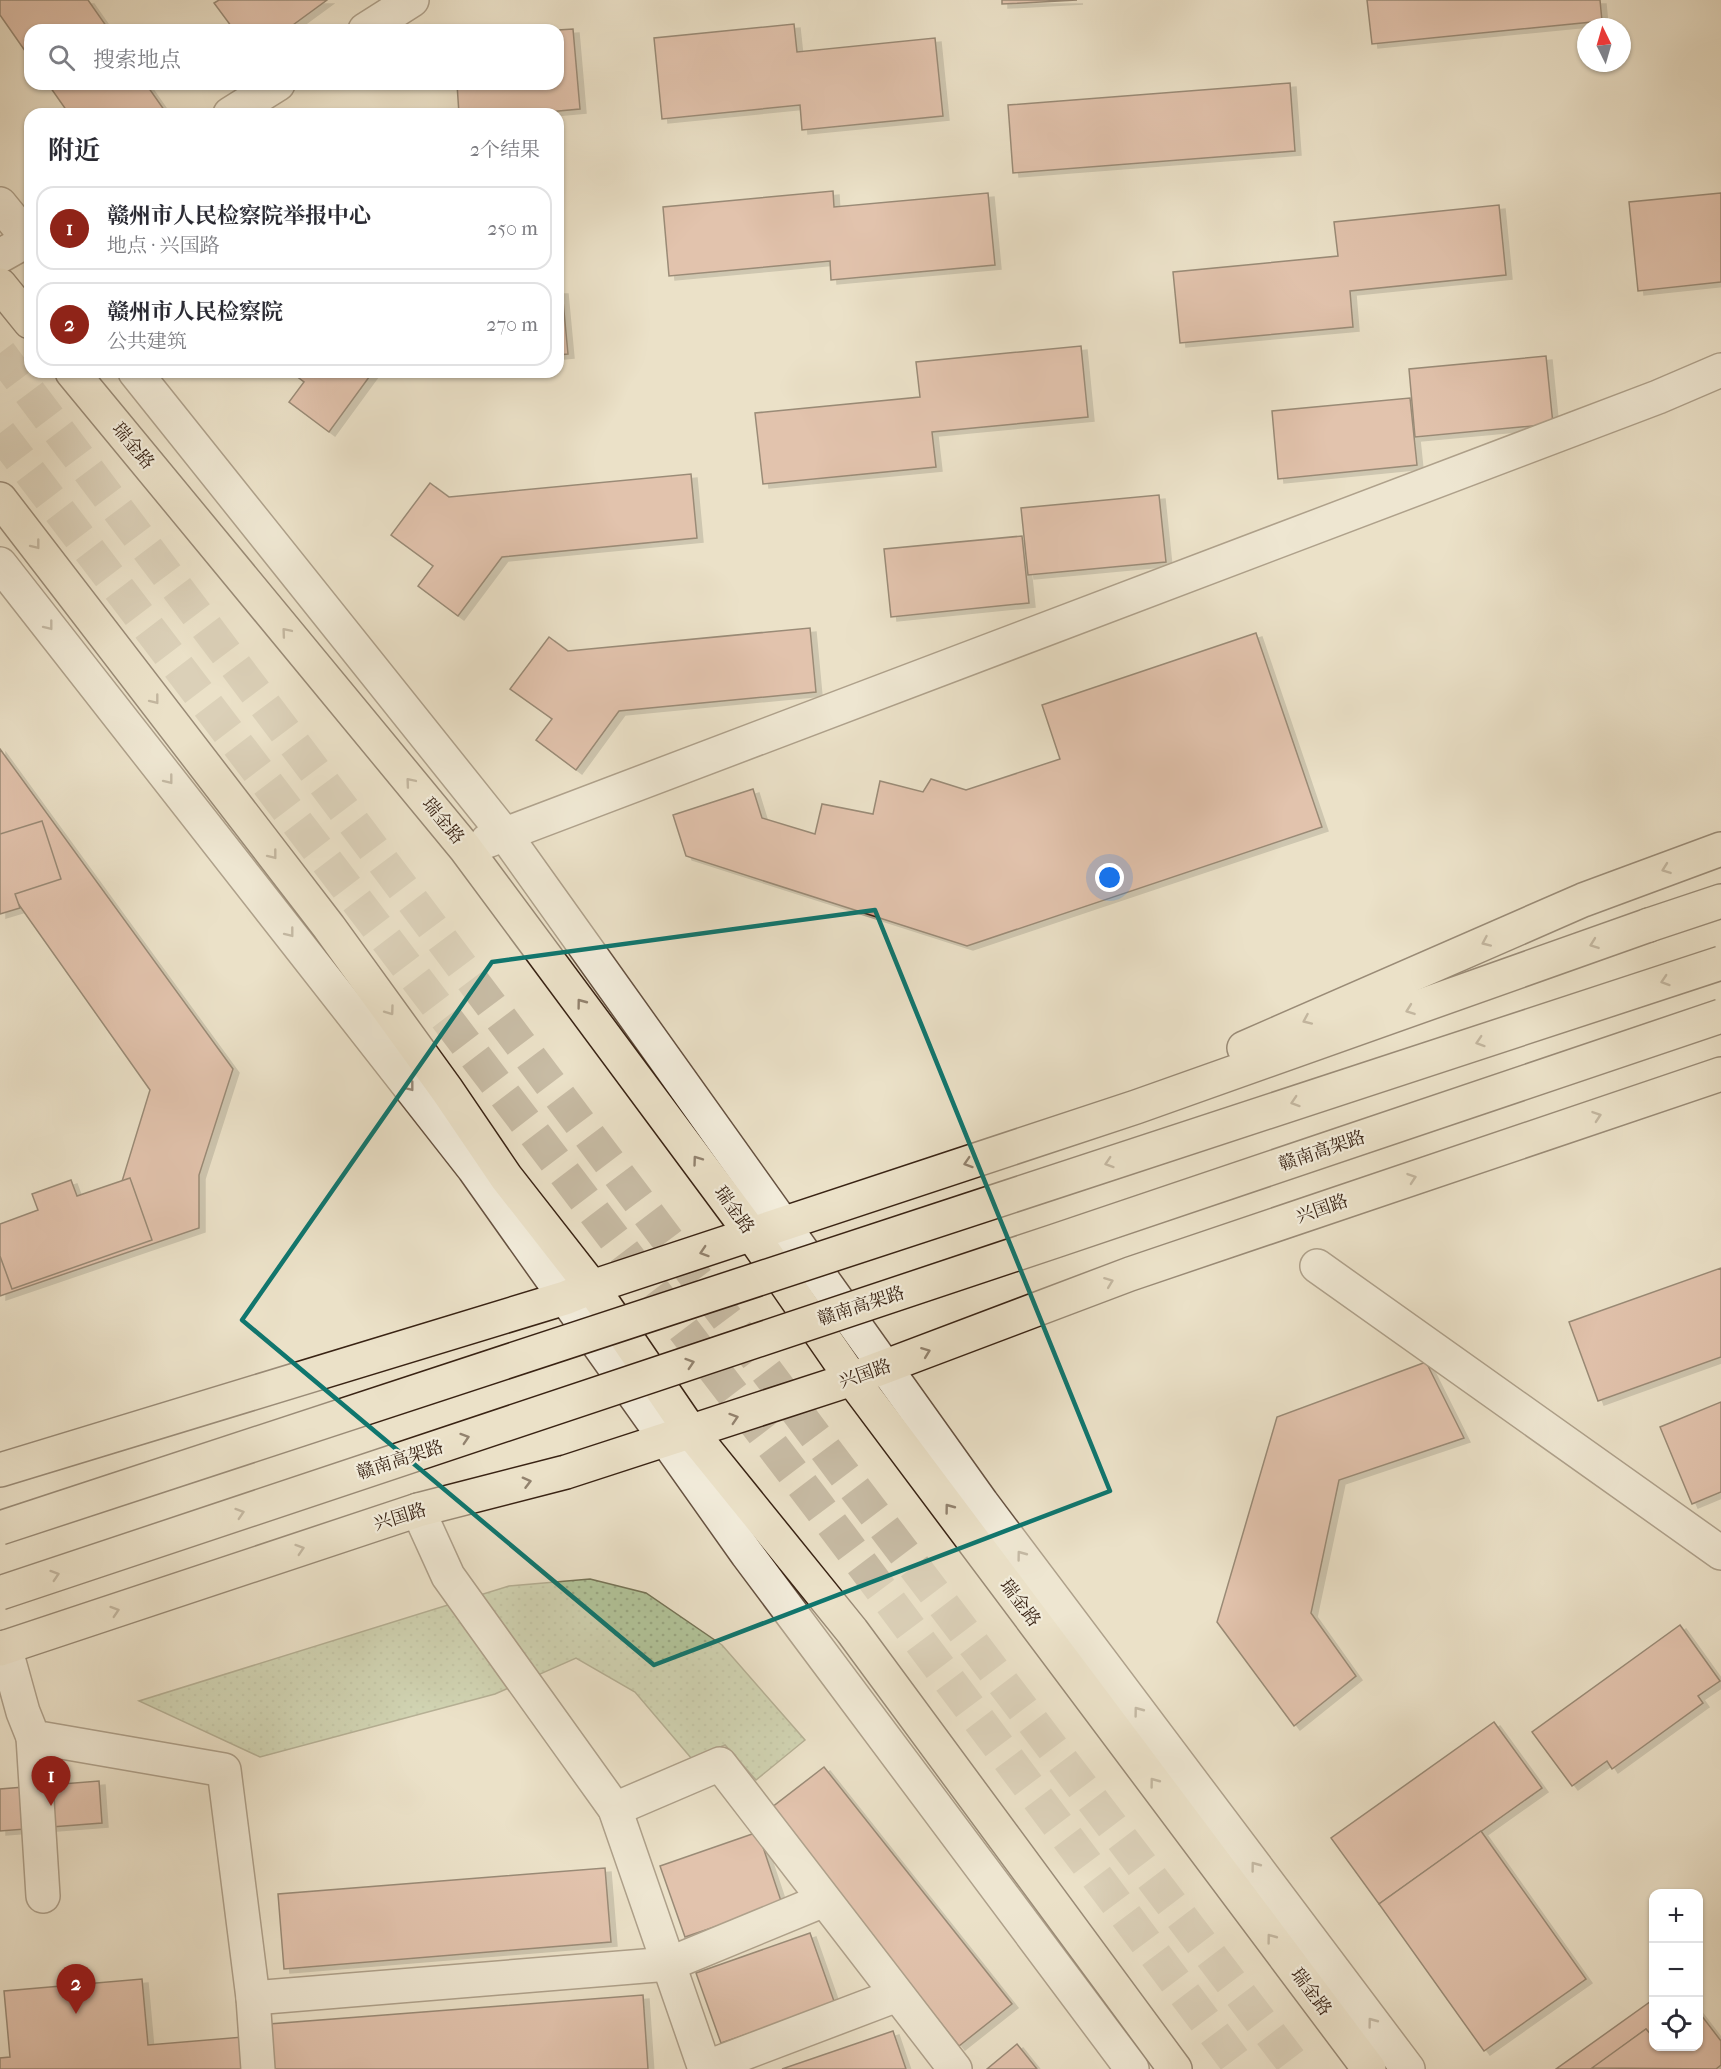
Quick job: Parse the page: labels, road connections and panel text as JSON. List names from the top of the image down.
{
  "streets": {
    "main road": ["瑞金路", "赣南高架路", "兴国路"]
  },
  "crossings": [
    ["瑞金路", "兴国路"]
  ],
  "north": "top",
  "page": {
    "search": "搜索地点",
    "heading": ["附近", "2个结果"],
    "list": [
      {
        "mark": "1",
        "name": "赣州市人民检察院举报中心",
        "note": "地点 · 兴国路",
        "value": "250 m"
      },
      {
        "mark": "2",
        "name": "赣州市人民检察院",
        "note": "公共建筑",
        "value": "270 m"
      }
    ],
    "pins": ["1", "2"],
    "map_buttons": ["+", "−"]
  }
}
